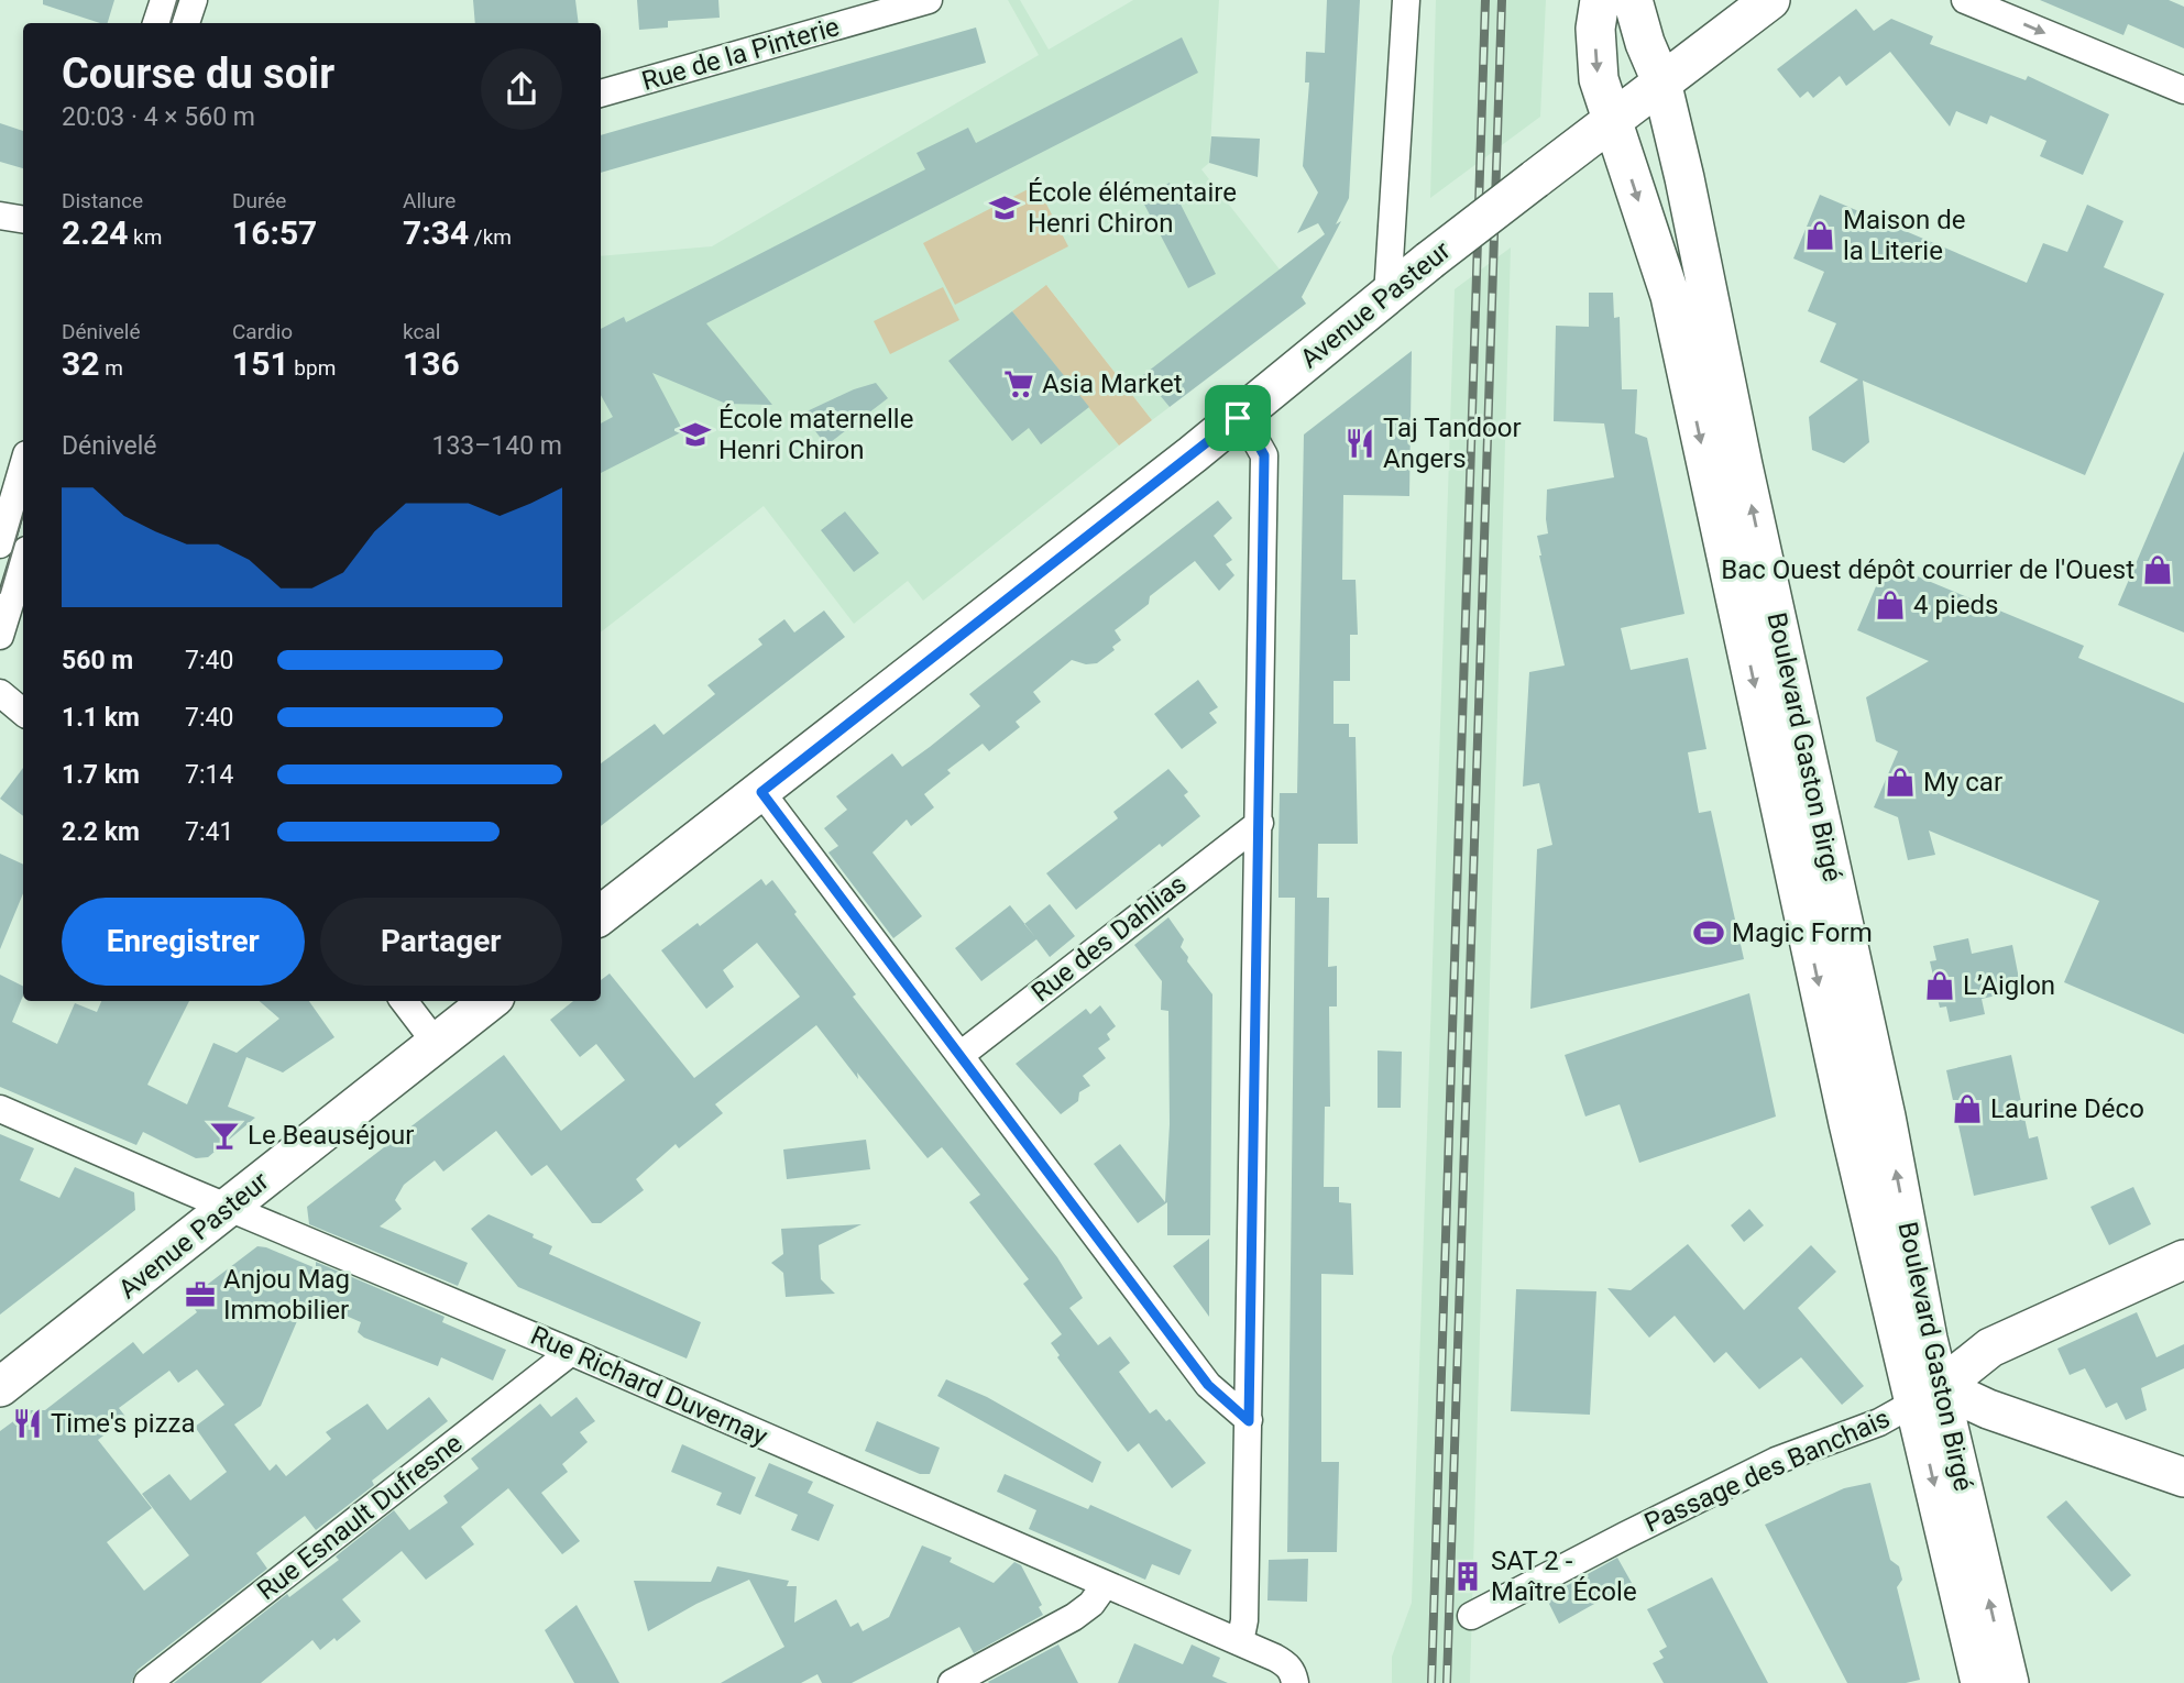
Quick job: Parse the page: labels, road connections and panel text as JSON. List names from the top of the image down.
{
  "streets": {
    "main road": ["Avenue Pasteur", "Boulevard Gaston Birgé"],
    "street": [
      "Rue de la Pinterie",
      "Rue des Dahlias",
      "Rue Richard Duvernay",
      "Passage des Banchais",
      "Rue Esnault Dufresne"
    ]
  },
  "crossings": [
    ["Avenue Pasteur", "Boulevard Gaston Birgé"],
    ["Avenue Pasteur", "Rue Richard Duvernay"],
    ["Boulevard Gaston Birgé", "Passage des Banchais"],
    ["Rue Richard Duvernay", "Rue Esnault Dufresne"]
  ],
  "places": {
    "school or university": ["École élémentaire Henri Chiron", "École maternelle Henri Chiron"],
    "shop": [
      "Maison de la Literie",
      "Bac Ouest dépôt courrier de l'Ouest",
      "4 pieds",
      "My car",
      "L’Aiglon",
      "Laurine Déco"
    ],
    "supermarket": ["Asia Market"],
    "restaurant": ["Taj Tandoor Angers", "Time's pizza"],
    "sports": ["Magic Form"],
    "bar": ["Le Beauséjour"],
    "office": ["Anjou Mag Immobilier"],
    "building": ["SAT 2 - Maître École"]
  },
  "page": {
    "heading": ["Course du soir", "20:03 · 4 × 560 m"],
    "stats": [
      ["Distance", "2.24 km"],
      ["Durée", "16:57"],
      ["Allure", "7:34 /km"],
      ["Dénivelé", "32 m"],
      ["Cardio", "151 bpm"],
      ["kcal", "136"]
    ],
    "chart": ["Dénivelé", "133–140 m"],
    "list": [
      {
        "name": "560 m",
        "note": "7:40"
      },
      {
        "name": "1.1 km",
        "note": "7:40"
      },
      {
        "name": "1.7 km",
        "note": "7:14"
      },
      {
        "name": "2.2 km",
        "note": "7:41"
      }
    ],
    "buttons": ["Enregistrer", "Partager"]
  }
}
